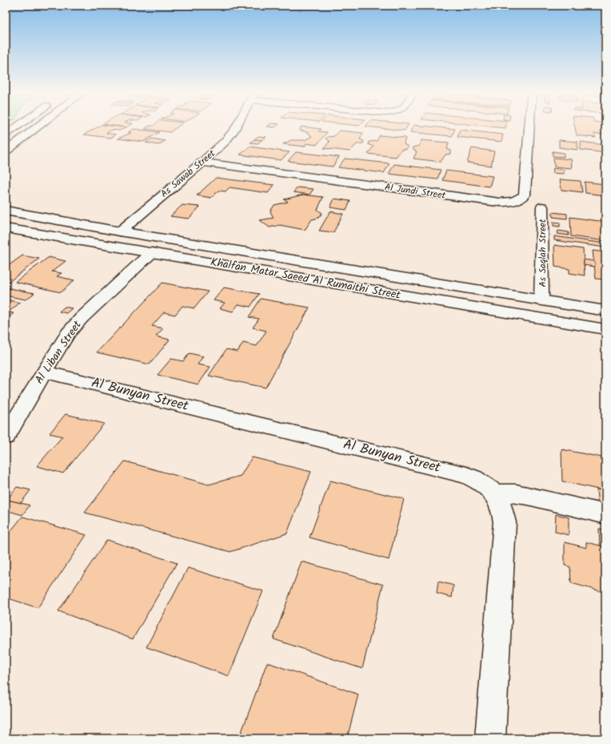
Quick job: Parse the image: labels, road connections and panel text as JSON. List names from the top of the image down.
{
  "streets": {
    "street": [
      "As Sawab Street",
      "Al Jundi Street",
      "As Saqlah Street",
      "Khalfan Matar Saeed Al Rumaithi Street",
      "Al Liban Street",
      "Al Bunyan Street"
    ]
  },
  "crossings": [
    ["As Sawab Street", "Al Jundi Street"],
    ["As Sawab Street", "Khalfan Matar Saeed Al Rumaithi Street"],
    ["As Saqlah Street", "Khalfan Matar Saeed Al Rumaithi Street"],
    ["Khalfan Matar Saeed Al Rumaithi Street", "Al Liban Street"],
    ["Al Liban Street", "Al Bunyan Street"]
  ]
}
